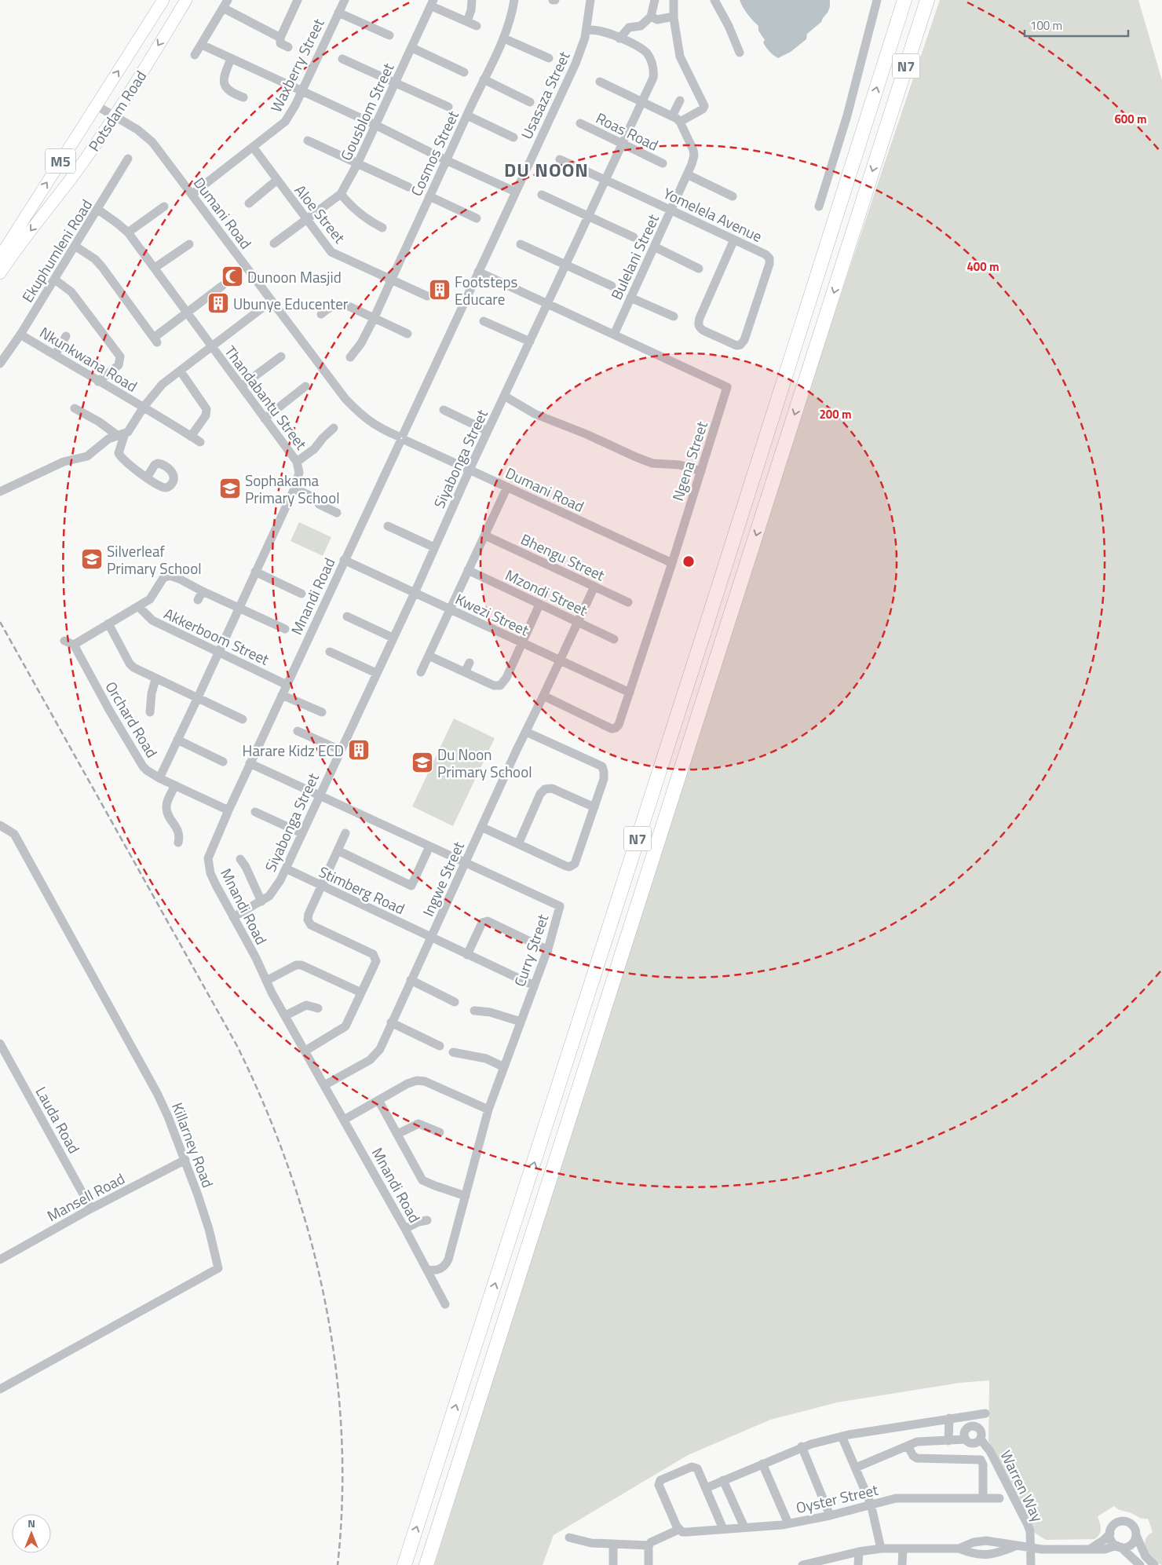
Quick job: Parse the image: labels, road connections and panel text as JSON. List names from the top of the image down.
{
  "streets": {
    "highway": ["N7"],
    "main road": ["Potsdam Road", "M5"],
    "street": [
      "Waxberry Street",
      "Usasaza Street",
      "Gousblom Street",
      "Roas Road",
      "Cosmos Street",
      "Dumani Road",
      "Aloe Street",
      "Yomelela Avenue",
      "Ekuphumleni Road",
      "Bulelani Street",
      "Nkunkwana Road",
      "Thandabantu Street",
      "Siyabonga Street",
      "Ngena Street",
      "Bhengu Street",
      "Mzondi Street",
      "Mnandi Road",
      "Kwezi Street",
      "Akkerboom Street",
      "Orchard Road",
      "Ingwe Street",
      "Stimberg Road",
      "Curry Street",
      "Lauda Road",
      "Killarney Road",
      "Mansell Road",
      "Warren Way",
      "Oyster Street"
    ]
  },
  "crossings": [
    ["Waxberry Street", "Dumani Road"],
    ["Waxberry Street", "Aloe Street"],
    ["Usasaza Street", "Dumani Road"],
    ["Usasaza Street", "Siyabonga Street"],
    ["Usasaza Street", "Ngena Street"],
    ["Usasaza Street", "Mnandi Road"],
    ["Potsdam Road", "Dumani Road"],
    ["Gousblom Street", "Aloe Street"],
    ["Roas Road", "Siyabonga Street"],
    ["Cosmos Street", "Aloe Street"],
    ["Dumani Road", "Siyabonga Street"],
    ["Dumani Road", "Ngena Street"],
    ["Dumani Road", "Mnandi Road"],
    ["Yomelela Avenue", "Bulelani Street"],
    ["Yomelela Avenue", "Siyabonga Street"],
    ["Ekuphumleni Road", "Nkunkwana Road"],
    ["Ekuphumleni Road", "Thandabantu Street"],
    ["Bulelani Street", "Ngena Street"],
    ["Thandabantu Street", "Akkerboom Street"],
    ["Thandabantu Street", "Orchard Road"],
    ["Siyabonga Street", "Ngena Street"],
    ["Siyabonga Street", "Mnandi Road"],
    ["Siyabonga Street", "Kwezi Street"],
    ["Siyabonga Street", "Stimberg Road"],
    ["Siyabonga Street", "Curry Street"],
    ["Ngena Street", "Kwezi Street"],
    ["Ngena Street", "Ingwe Street"],
    ["Bhengu Street", "Ingwe Street"],
    ["Mzondi Street", "Ingwe Street"],
    ["Mnandi Road", "Kwezi Street"],
    ["Mnandi Road", "Akkerboom Street"],
    ["Mnandi Road", "Orchard Road"],
    ["Mnandi Road", "Ingwe Street"],
    ["Mnandi Road", "Curry Street"],
    ["Kwezi Street", "Ingwe Street"],
    ["Ingwe Street", "Stimberg Road"],
    ["Ingwe Street", "Curry Street"],
    ["Stimberg Road", "Curry Street"],
    ["Lauda Road", "Mansell Road"],
    ["Killarney Road", "Mansell Road"]
  ],
  "districts": ["DU NOON"],
  "places": {
    "mosque": ["Dunoon Masjid"],
    "building": ["Footsteps Educare", "Ubunye Educenter", "Harare Kidz ECD"],
    "school or university": ["Sophakama Primary School", "Silverleaf Primary School", "Du Noon Primary School"]
  },
  "scale_bar": "100 m",
  "north": "top",
  "rings": ["600 m", "400 m", "200 m"]
}
